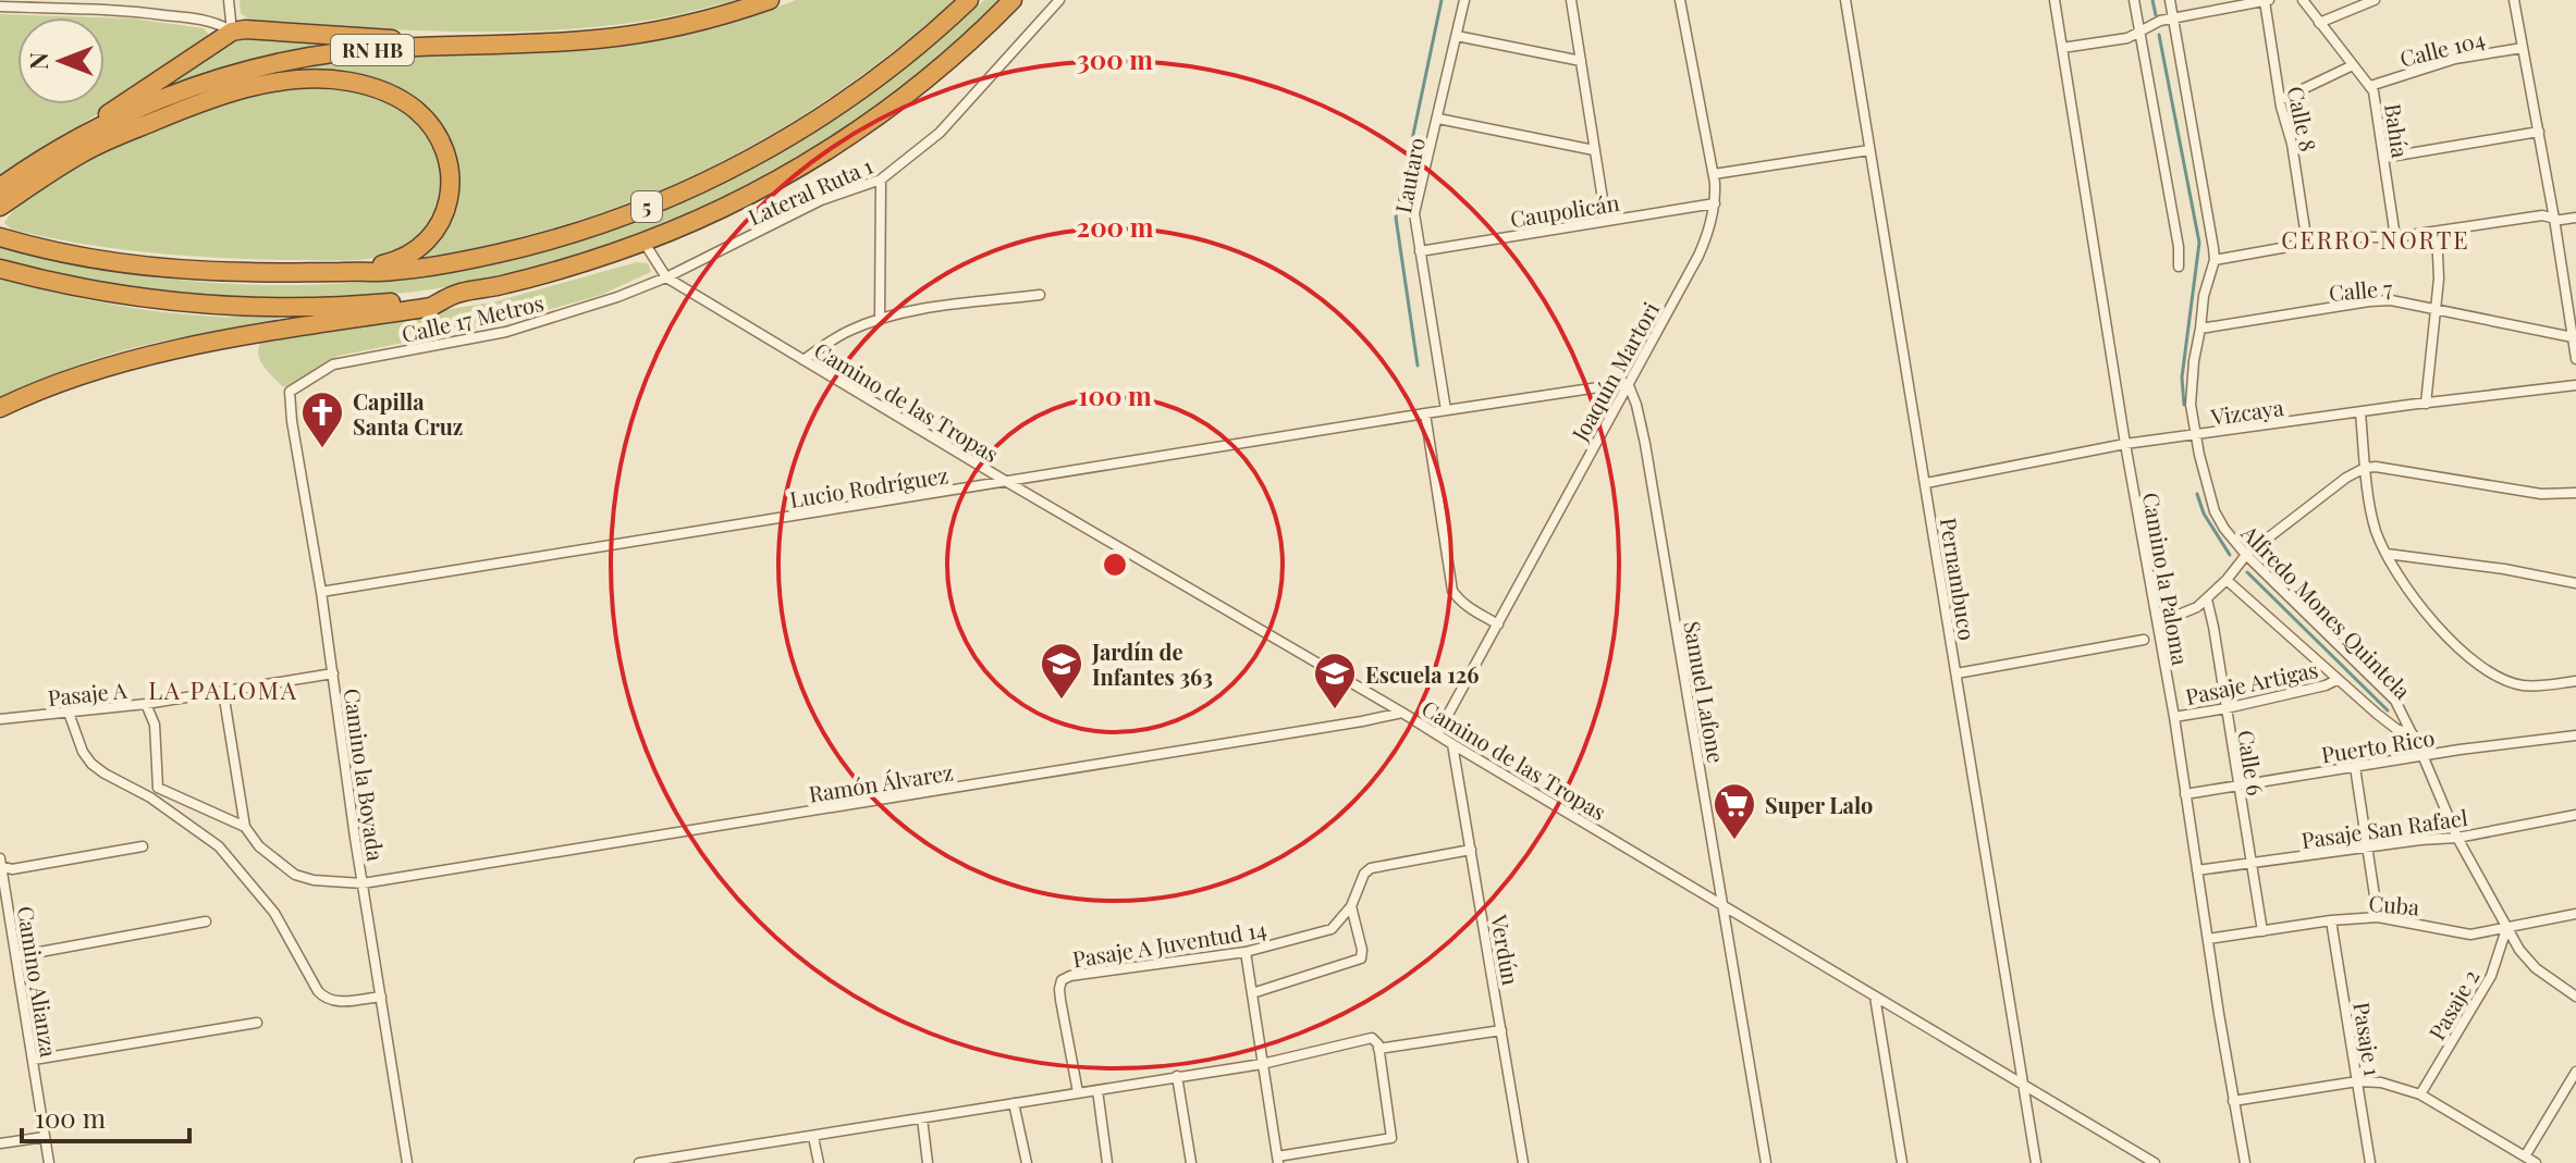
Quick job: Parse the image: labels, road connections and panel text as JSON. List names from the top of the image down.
{
  "streets": {
    "highway": ["RN HB", "5"],
    "street": [
      "Calle 104",
      "Calle 8",
      "Bahía",
      "Lautaro",
      "Lateral Ruta 1",
      "Caupolicán",
      "Calle 7",
      "Calle 17 Metros",
      "Joaquín Martori",
      "Camino de las Tropas",
      "Vizcaya",
      "Lucio Rodríguez",
      "Pernambuco",
      "Camino la Paloma",
      "Alfredo Mones Quintela",
      "Pasaje Artigas",
      "Samuel Lafone",
      "Pasaje A",
      "Puerto Rico",
      "Calle 6",
      "Camino la Boyada",
      "Ramón Álvarez",
      "Pasaje San Rafael",
      "Cuba",
      "Pasaje A Juventud 14",
      "Verdún",
      "Camino Alianza",
      "Pasaje 2",
      "Pasaje 1"
    ]
  },
  "crossings": [
    ["Calle 104", "Bahía"],
    ["Lautaro", "Caupolicán"],
    ["Lautaro", "Lucio Rodríguez"],
    ["Lateral Ruta 1", "Calle 17 Metros"],
    ["Lateral Ruta 1", "Camino de las Tropas"],
    ["Caupolicán", "Joaquín Martori"],
    ["Calle 7", "Alfredo Mones Quintela"],
    ["Calle 17 Metros", "Camino de las Tropas"],
    ["Calle 17 Metros", "Camino la Boyada"],
    ["Joaquín Martori", "Camino de las Tropas"],
    ["Joaquín Martori", "Lucio Rodríguez"],
    ["Joaquín Martori", "Samuel Lafone"],
    ["Camino de las Tropas", "Lucio Rodríguez"],
    ["Camino de las Tropas", "Pernambuco"],
    ["Camino de las Tropas", "Samuel Lafone"],
    ["Camino de las Tropas", "Ramón Álvarez"],
    ["Camino de las Tropas", "Verdún"],
    ["Vizcaya", "Pernambuco"],
    ["Vizcaya", "Camino la Paloma"],
    ["Vizcaya", "Alfredo Mones Quintela"],
    ["Lucio Rodríguez", "Samuel Lafone"],
    ["Lucio Rodríguez", "Camino la Boyada"],
    ["Camino la Paloma", "Pasaje Artigas"],
    ["Camino la Paloma", "Puerto Rico"],
    ["Camino la Paloma", "Pasaje San Rafael"],
    ["Camino la Paloma", "Cuba"],
    ["Alfredo Mones Quintela", "Pasaje Artigas"],
    ["Alfredo Mones Quintela", "Puerto Rico"],
    ["Alfredo Mones Quintela", "Pasaje San Rafael"],
    ["Alfredo Mones Quintela", "Cuba"],
    ["Alfredo Mones Quintela", "Pasaje 2"],
    ["Pasaje Artigas", "Calle 6"],
    ["Pasaje A", "Camino la Boyada"],
    ["Puerto Rico", "Calle 6"],
    ["Calle 6", "Pasaje San Rafael"],
    ["Calle 6", "Cuba"],
    ["Camino la Boyada", "Ramón Álvarez"],
    ["Cuba", "Pasaje 2"],
    ["Cuba", "Pasaje 1"]
  ],
  "districts": ["CERRO NORTE", "LA PALOMA"],
  "places": {
    "church": ["Capilla Santa Cruz"],
    "school or university": ["Jardín de Infantes 363", "Escuela 126"],
    "supermarket": ["Super Lalo"]
  },
  "scale_bar": "100 m",
  "north": "left",
  "rings": ["300 m", "200 m", "100 m"]
}
